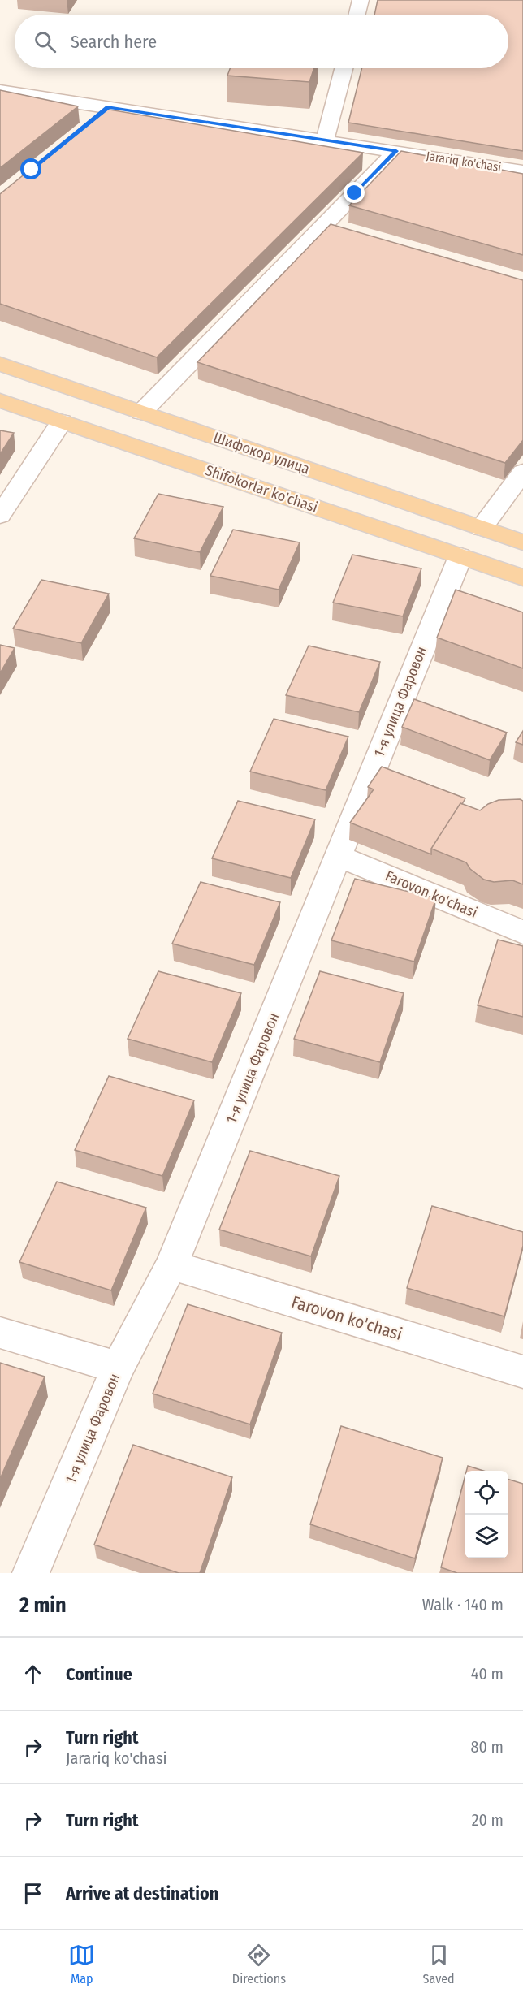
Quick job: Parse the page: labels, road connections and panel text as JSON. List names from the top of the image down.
{
  "streets": {
    "main road": ["Шифокор улица", "Shifokorlar ko'chasi"],
    "street": ["Jarariq ko'chasi", "1-я улица Фаровон", "Farovon ko'chasi"]
  },
  "crossings": [
    ["Shifokorlar ko'chasi", "1-я улица Фаровон"],
    ["1-я улица Фаровон", "Farovon ko'chasi"]
  ],
  "page": {
    "search": "Search here",
    "heading": ["2 min", "Walk · 140 m"],
    "list": [
      ["Continue", "40 m"],
      ["Turn right", "Jarariq ko'chasi", "80 m"],
      ["Turn right", "20 m"],
      "Arrive at destination"
    ],
    "nav": ["Map", "Directions", "Saved"]
  }
}
